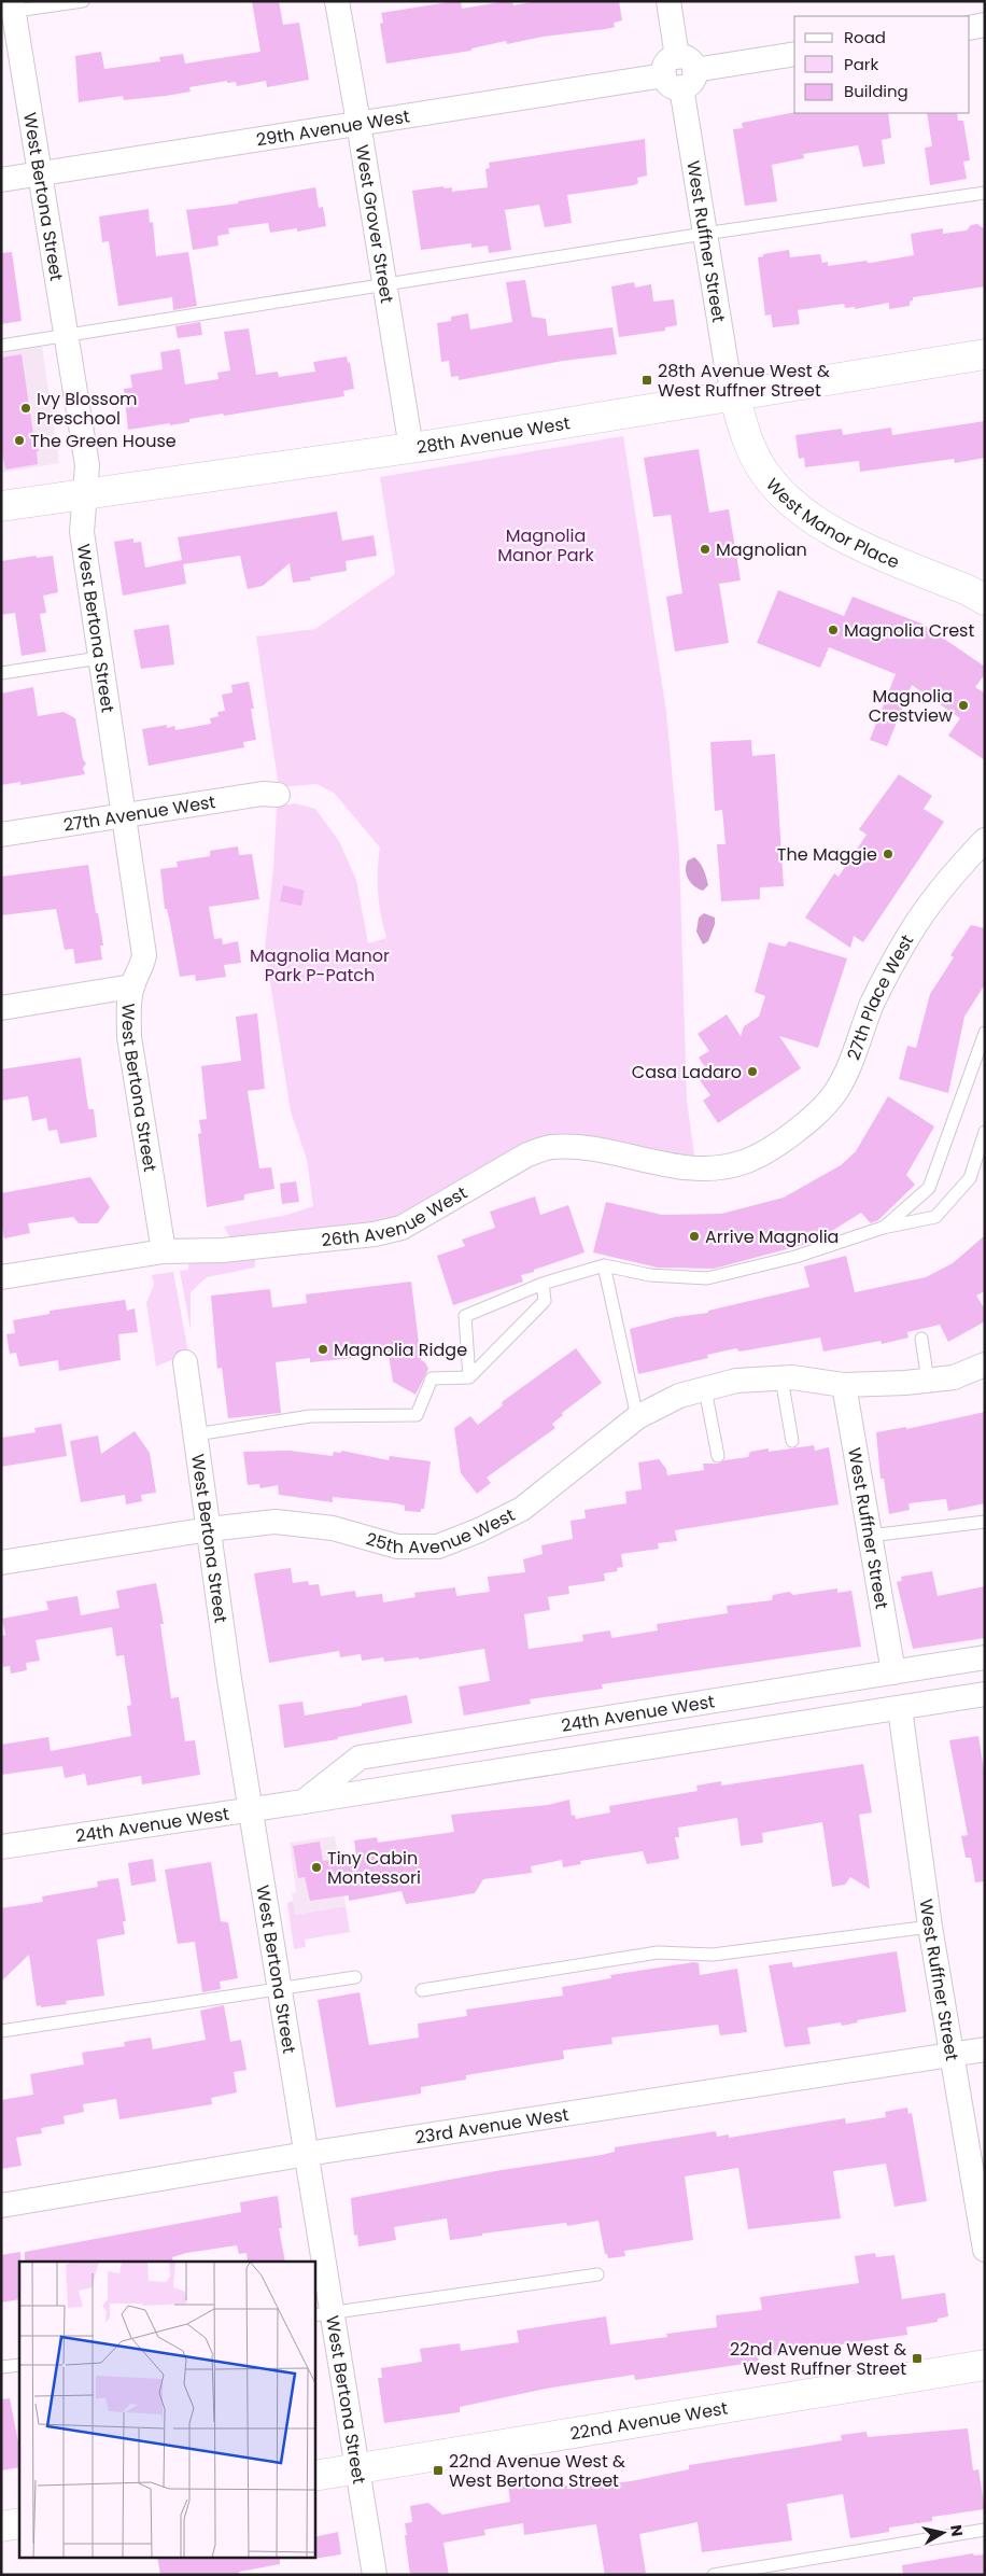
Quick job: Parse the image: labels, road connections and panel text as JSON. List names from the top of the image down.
{
  "streets": {
    "street": [
      "29th Avenue West",
      "West Bertona Street",
      "West Grover Street",
      "West Ruffner Street",
      "28th Avenue West",
      "West Manor Place",
      "27th Avenue West",
      "27th Place West",
      "26th Avenue West",
      "25th Avenue West",
      "24th Avenue West",
      "23rd Avenue West",
      "22nd Avenue West"
    ]
  },
  "crossings": [
    ["29th Avenue West", "West Bertona Street"],
    ["29th Avenue West", "West Grover Street"],
    ["29th Avenue West", "West Ruffner Street"],
    ["West Bertona Street", "28th Avenue West"],
    ["West Bertona Street", "27th Avenue West"],
    ["West Bertona Street", "26th Avenue West"],
    ["West Bertona Street", "25th Avenue West"],
    ["West Bertona Street", "24th Avenue West"],
    ["West Bertona Street", "23rd Avenue West"],
    ["West Bertona Street", "22nd Avenue West"],
    ["West Grover Street", "28th Avenue West"],
    ["West Ruffner Street", "28th Avenue West"],
    ["West Ruffner Street", "West Manor Place"],
    ["West Ruffner Street", "25th Avenue West"],
    ["West Ruffner Street", "24th Avenue West"],
    ["West Ruffner Street", "23rd Avenue West"],
    ["28th Avenue West", "West Manor Place"],
    ["27th Place West", "26th Avenue West"]
  ],
  "parks": ["Magnolia Manor Park", "Magnolia Manor Park P-Patch"],
  "places": {
    "transit": ["28th Avenue West & West Ruffner Street", "22nd Avenue West & West Ruffner Street", "22nd Avenue West & West Bertona Street"],
    "other": [
      "Ivy Blossom Preschool",
      "The Green House",
      "Magnolian",
      "Magnolia Crest",
      "Magnolia Crestview",
      "The Maggie",
      "Casa Ladaro",
      "Arrive Magnolia",
      "Magnolia Ridge",
      "Tiny Cabin Montessori"
    ]
  },
  "legend": ["Road", "Park", "Building"],
  "north": "right"
}
